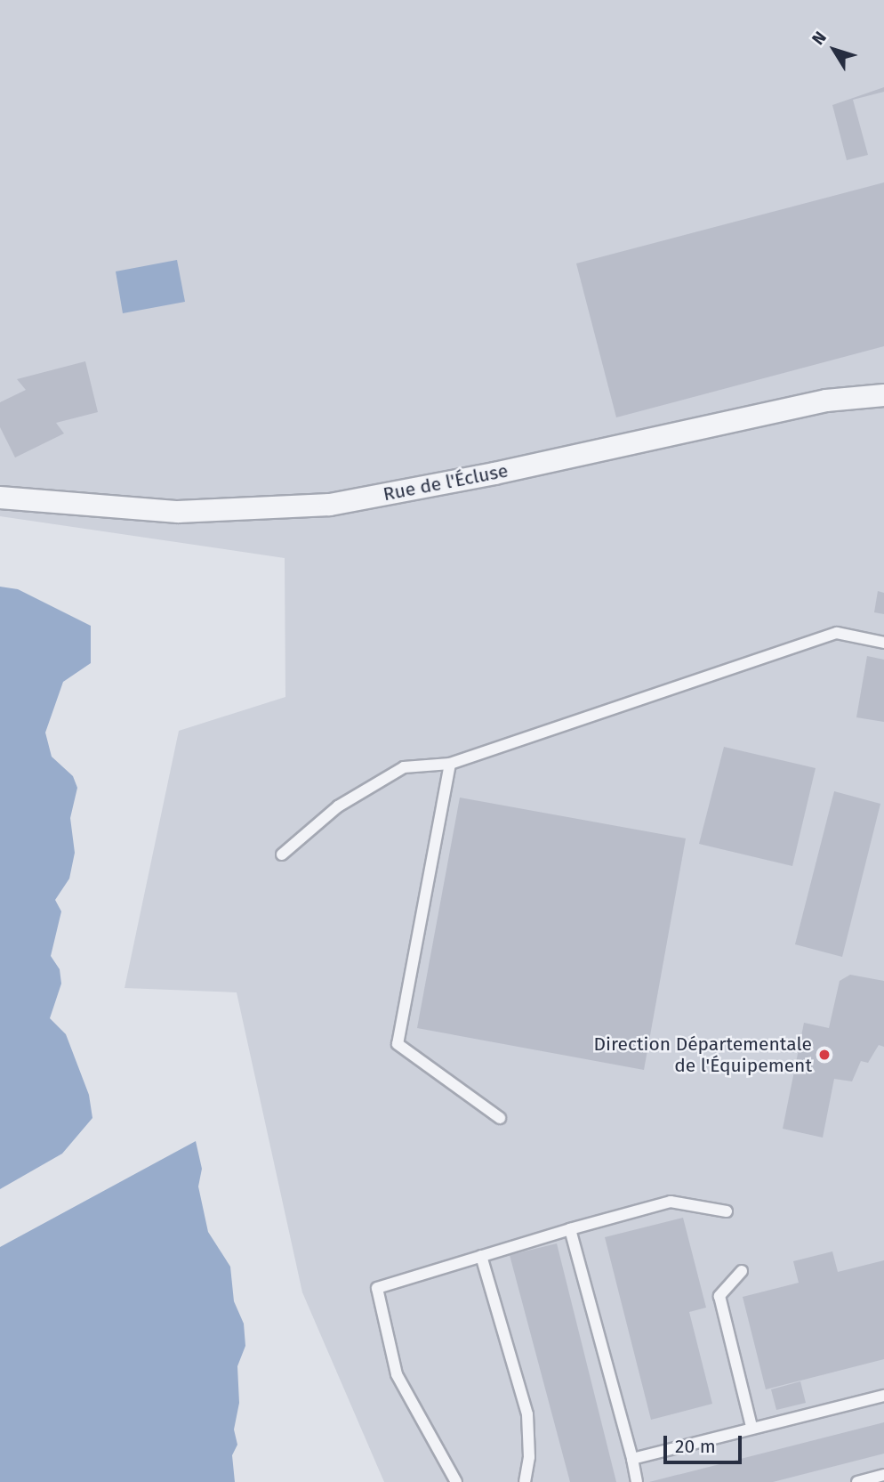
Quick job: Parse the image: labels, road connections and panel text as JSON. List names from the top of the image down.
{
  "streets": {
    "street": ["Rue de l'Écluse"]
  },
  "places": ["Direction Départementale de l'Équipement"],
  "scale_bar": "20 m",
  "north": "top left"
}
